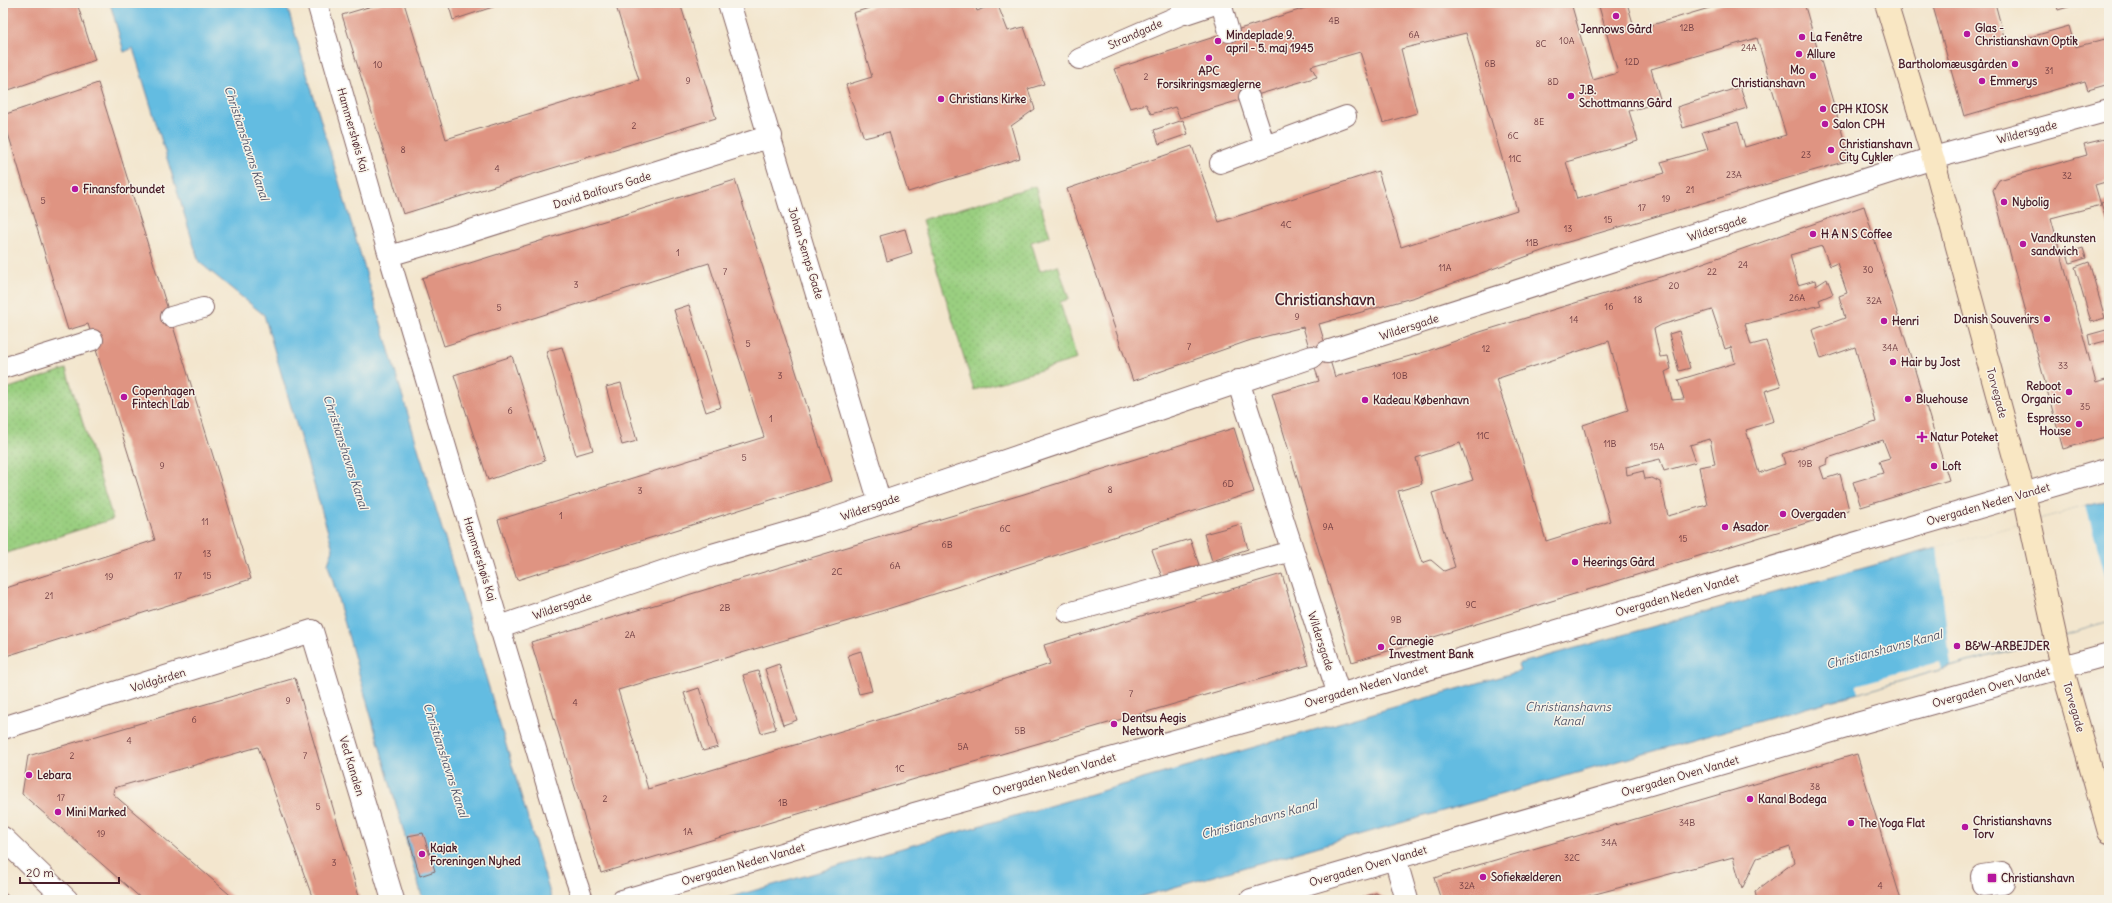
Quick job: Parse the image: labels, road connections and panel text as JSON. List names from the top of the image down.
{
  "streets": {
    "street": [
      "Strandgade",
      "Wildersgade",
      "David Balfours Gade",
      "Johan Semps Gade",
      "Torvegade",
      "Overgaden Neden Vandet",
      "Voldgården",
      "Overgaden Oven Vandet",
      "Ved Kanalen"
    ],
    "lane": ["Hammershøis Kaj"]
  },
  "crossings": [
    ["Hammershøis Kaj", "Wildersgade"],
    ["Wildersgade", "Johan Semps Gade"],
    ["Wildersgade", "Torvegade"],
    ["Wildersgade", "Overgaden Neden Vandet"],
    ["David Balfours Gade", "Johan Semps Gade"],
    ["Torvegade", "Overgaden Neden Vandet"],
    ["Torvegade", "Overgaden Oven Vandet"],
    ["Voldgården", "Ved Kanalen"]
  ],
  "districts": ["Christianshavn"],
  "water": ["Christianshavns Kanal"],
  "places": {
    "other": [
      "Jennows Gård",
      "Glas - Christianshavn Optik",
      "La Fenêtre",
      "Mindeplade 9. april - 5. maj 1945",
      "Allure",
      "APC Forsikringsmæglerne",
      "Bartholomæusgården",
      "Mo Christianshavn",
      "Emmerys",
      "J.B. Schottmanns Gård",
      "Christians Kirke",
      "CPH KIOSK",
      "Salon CPH",
      "Christianshavn City Cykler",
      "Finansforbundet",
      "Nybolig",
      "H A N S Coffee",
      "Vandkunsten sandwich",
      "Danish Souvenirs",
      "Henri",
      "Hair by Jost",
      "Reboot Organic",
      "Copenhagen Fintech Lab",
      "Bluehouse",
      "Kadeau København",
      "Espresso House",
      "Loft",
      "Overgaden",
      "Asador",
      "Heerings Gård",
      "B&W-ARBEJDER",
      "Carnegie Investment Bank",
      "Dentsu Aegis Network",
      "Lebara",
      "Kanal Bodega",
      "Mini Marked",
      "The Yoga Flat",
      "Christianshavns Torv",
      "Kajak Foreningen Nyhed",
      "Sofiekælderen"
    ],
    "health": ["Natur Poteket"],
    "transit": ["Christianshavn"]
  },
  "house_numbers": [
    "4B",
    "12B",
    "6A",
    "10A",
    "8C",
    "24A",
    "12D",
    "6B",
    "10",
    "31",
    "2",
    "9",
    "8D",
    "8E",
    "2",
    "6C",
    "8",
    "23",
    "11C",
    "4",
    "23A",
    "32",
    "21",
    "19",
    "5",
    "17",
    "15",
    "4C",
    "13",
    "11B",
    "1",
    "24",
    "11A",
    "30",
    "7",
    "22",
    "3",
    "20",
    "26A",
    "18",
    "32A",
    "16",
    "5",
    "9",
    "14",
    "5",
    "7",
    "34A",
    "12",
    "33",
    "3",
    "10B",
    "35",
    "6",
    "1",
    "11C",
    "11B",
    "15A",
    "5",
    "19B",
    "9",
    "6D",
    "8",
    "3",
    "1",
    "11",
    "9A",
    "6C",
    "15",
    "6B",
    "13",
    "6A",
    "2C",
    "17",
    "15",
    "19",
    "21",
    "9C",
    "2B",
    "9B",
    "2A",
    "7",
    "9",
    "4",
    "6",
    "5B",
    "4",
    "5A",
    "2",
    "7",
    "1C",
    "38",
    "17",
    "2",
    "1B",
    "5",
    "34B",
    "1A",
    "19",
    "34A",
    "32C",
    "3",
    "32A",
    "4"
  ],
  "scale_bar": "20 m"
}
